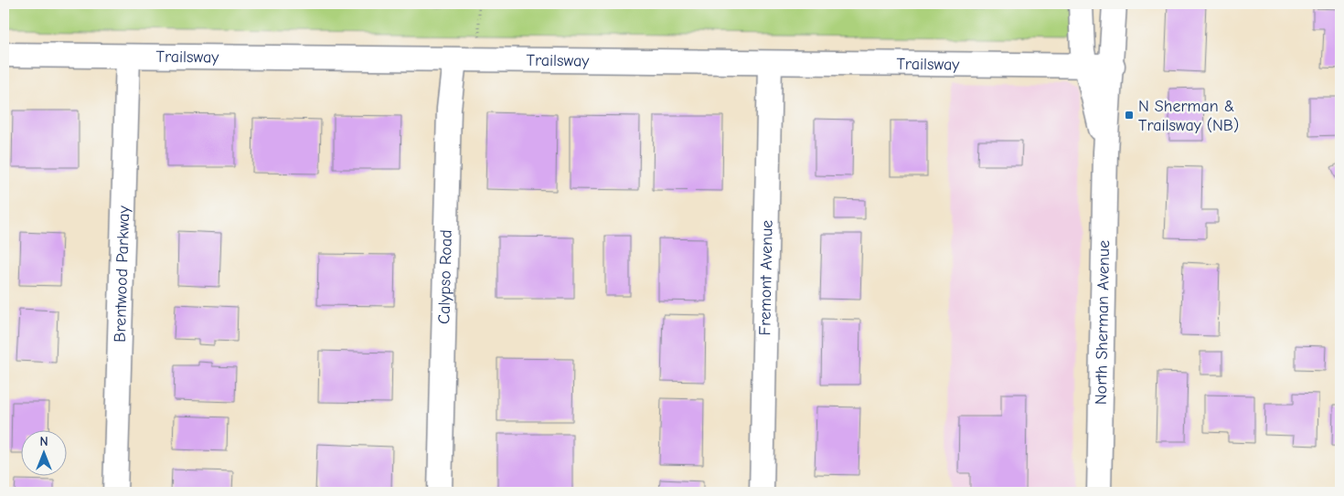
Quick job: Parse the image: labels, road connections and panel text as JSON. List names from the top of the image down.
{
  "streets": {
    "street": [
      "Trailsway",
      "Brentwood Parkway",
      "Calypso Road",
      "Fremont Avenue",
      "North Sherman Avenue"
    ]
  },
  "crossings": [
    ["Trailsway", "Brentwood Parkway"],
    ["Trailsway", "Calypso Road"],
    ["Trailsway", "Fremont Avenue"],
    ["Trailsway", "North Sherman Avenue"]
  ],
  "places": {
    "transit": ["N Sherman & Trailsway (NB)"]
  },
  "north": "top"
}
